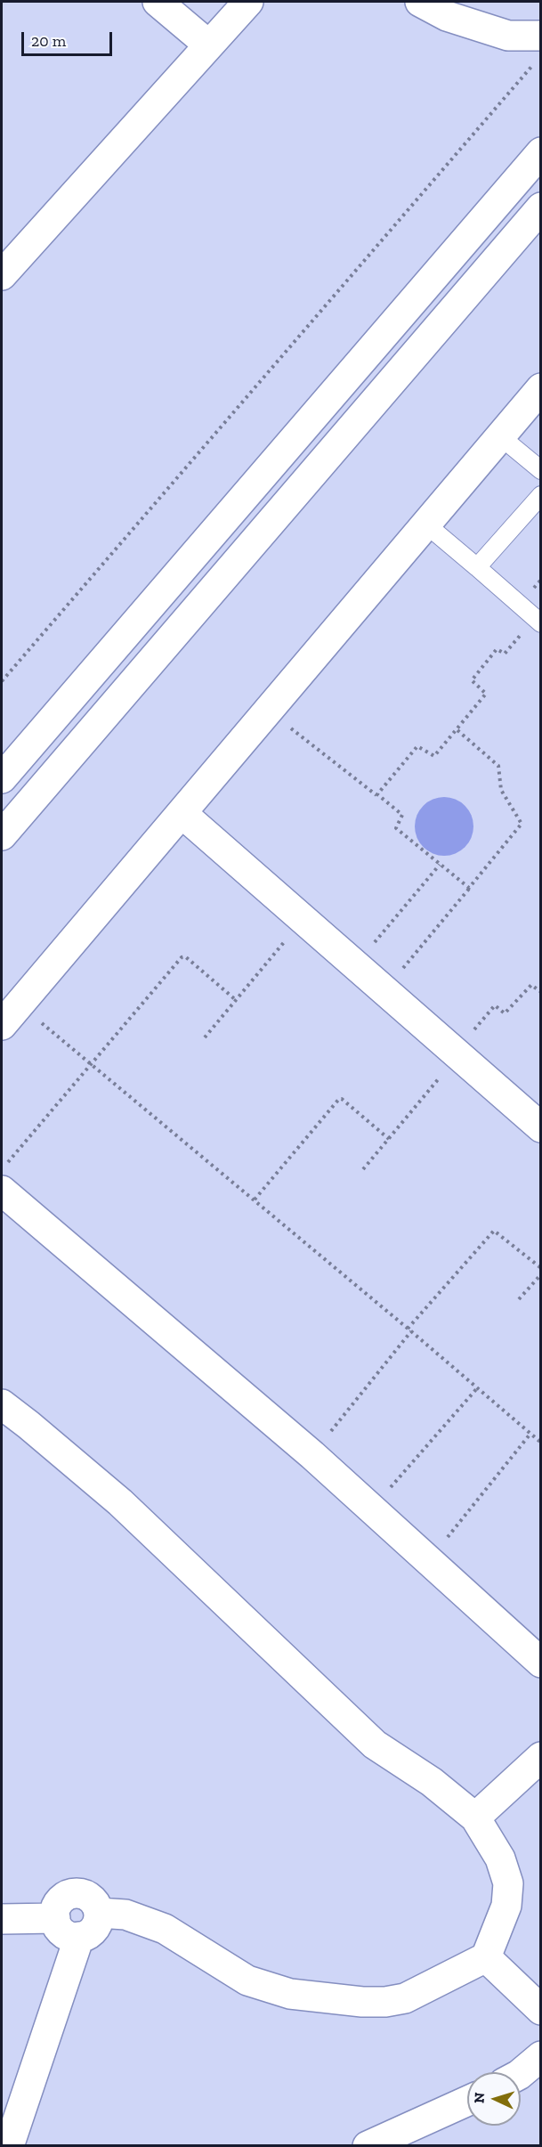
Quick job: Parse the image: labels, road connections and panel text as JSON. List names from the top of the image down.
{
  "scale_bar": "20 m",
  "north": "left"
}
